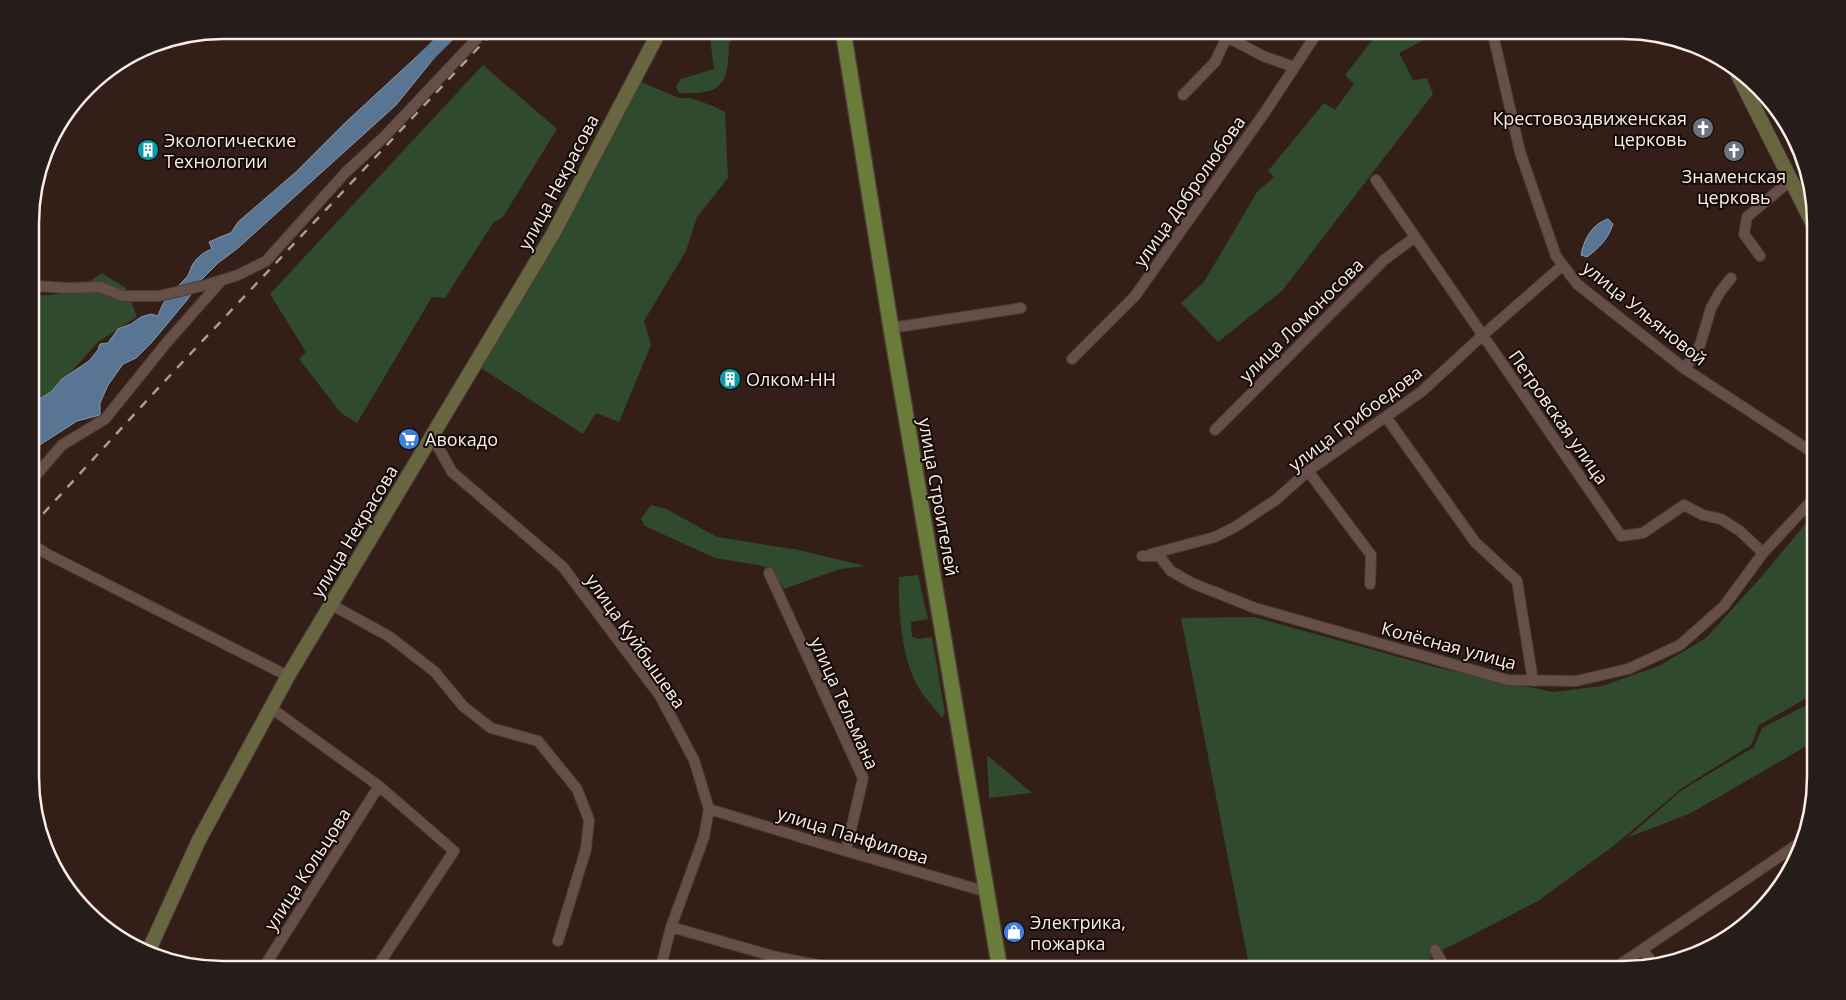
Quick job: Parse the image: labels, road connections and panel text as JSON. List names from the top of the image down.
{
  "streets": {
    "main road": ["улица Строителей"],
    "street": [
      "улица Некрасова",
      "улица Добролюбова",
      "улица Ульяновой",
      "улица Ломоносова",
      "Петровская улица",
      "улица Грибоедова",
      "улица Куйбышева",
      "Колёсная улица",
      "улица Тельмана",
      "улица Панфилова",
      "улица Кольцова"
    ]
  },
  "crossings": [
    ["улица Некрасова", "улица Куйбышева"],
    ["улица Ульяновой", "улица Грибоедова"],
    ["улица Ломоносова", "Петровская улица"],
    ["Петровская улица", "улица Грибоедова"],
    ["Петровская улица", "Колёсная улица"],
    ["улица Грибоедова", "Колёсная улица"],
    ["улица Строителей", "улица Панфилова"],
    ["улица Куйбышева", "улица Панфилова"],
    ["улица Тельмана", "улица Панфилова"]
  ],
  "places": {
    "church": ["Крестовоздвиженская церковь", "Знаменская церковь"],
    "building": ["Экологические Технологии", "Олком-НН"],
    "supermarket": ["Авокадо"],
    "shop": ["Электрика, пожарка"]
  }
}
